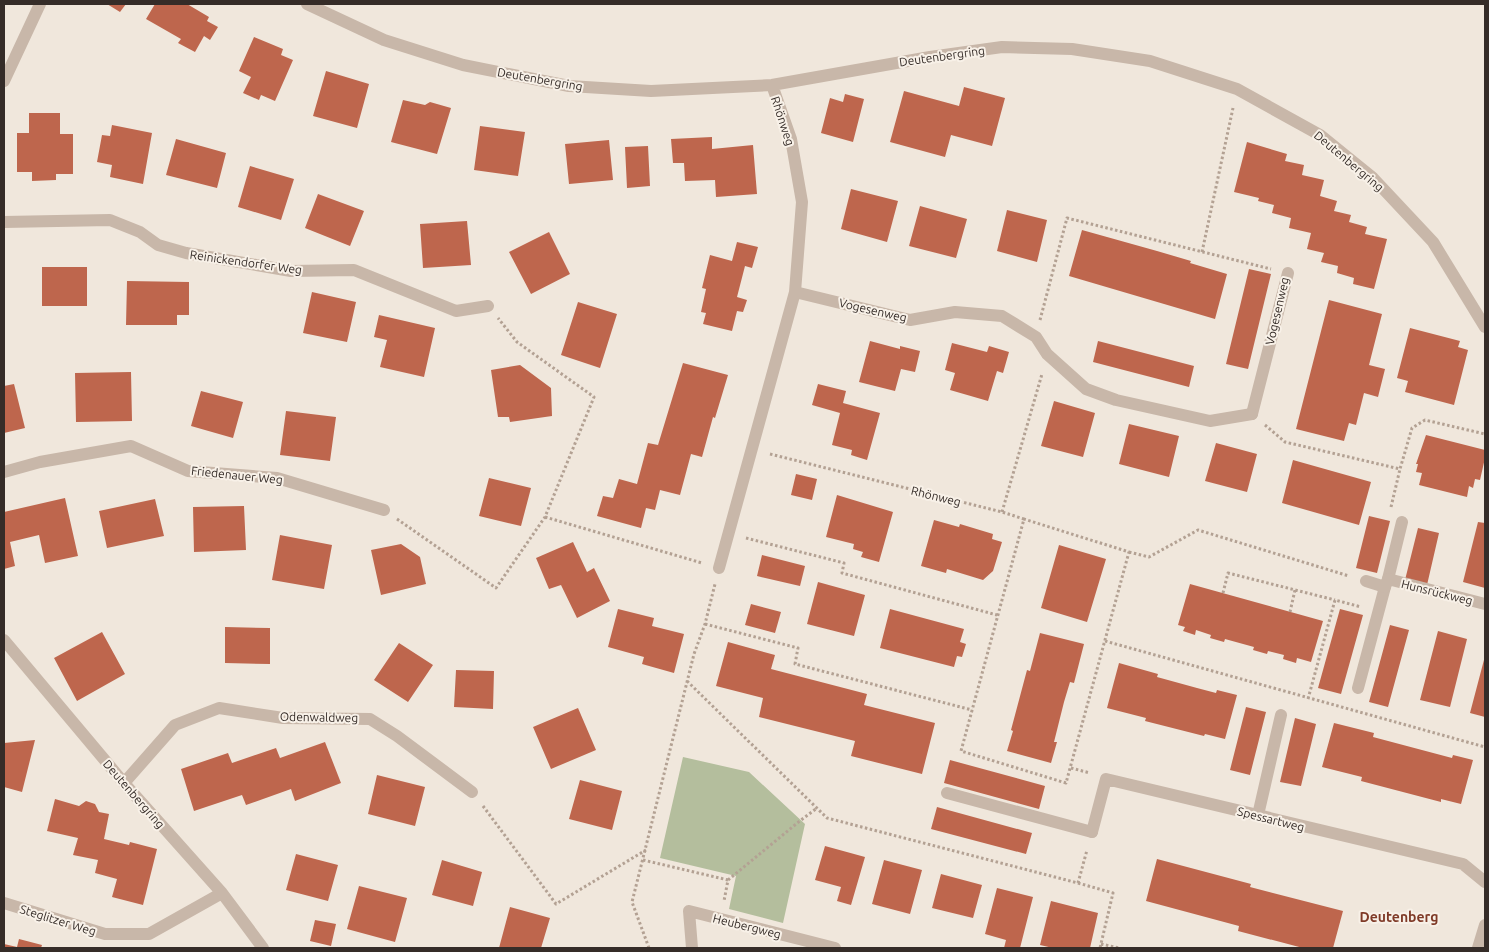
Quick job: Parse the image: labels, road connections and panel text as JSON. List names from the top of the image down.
{
  "streets": {
    "street": [
      "Deutenbergring",
      "Rhönweg",
      "Reinickendorfer Weg",
      "Vogesenweg",
      "Friedenauer Weg",
      "Hunsrückweg",
      "Odenwaldweg",
      "Spessartweg",
      "Steglitzer Weg",
      "Heubergweg"
    ]
  },
  "crossings": [
    ["Deutenbergring", "Rhönweg"],
    ["Deutenbergring", "Odenwaldweg"],
    ["Deutenbergring", "Steglitzer Weg"],
    ["Rhönweg", "Vogesenweg"],
    ["Rhönweg", "Hunsrückweg"]
  ],
  "districts": ["Deutenberg"]
}
